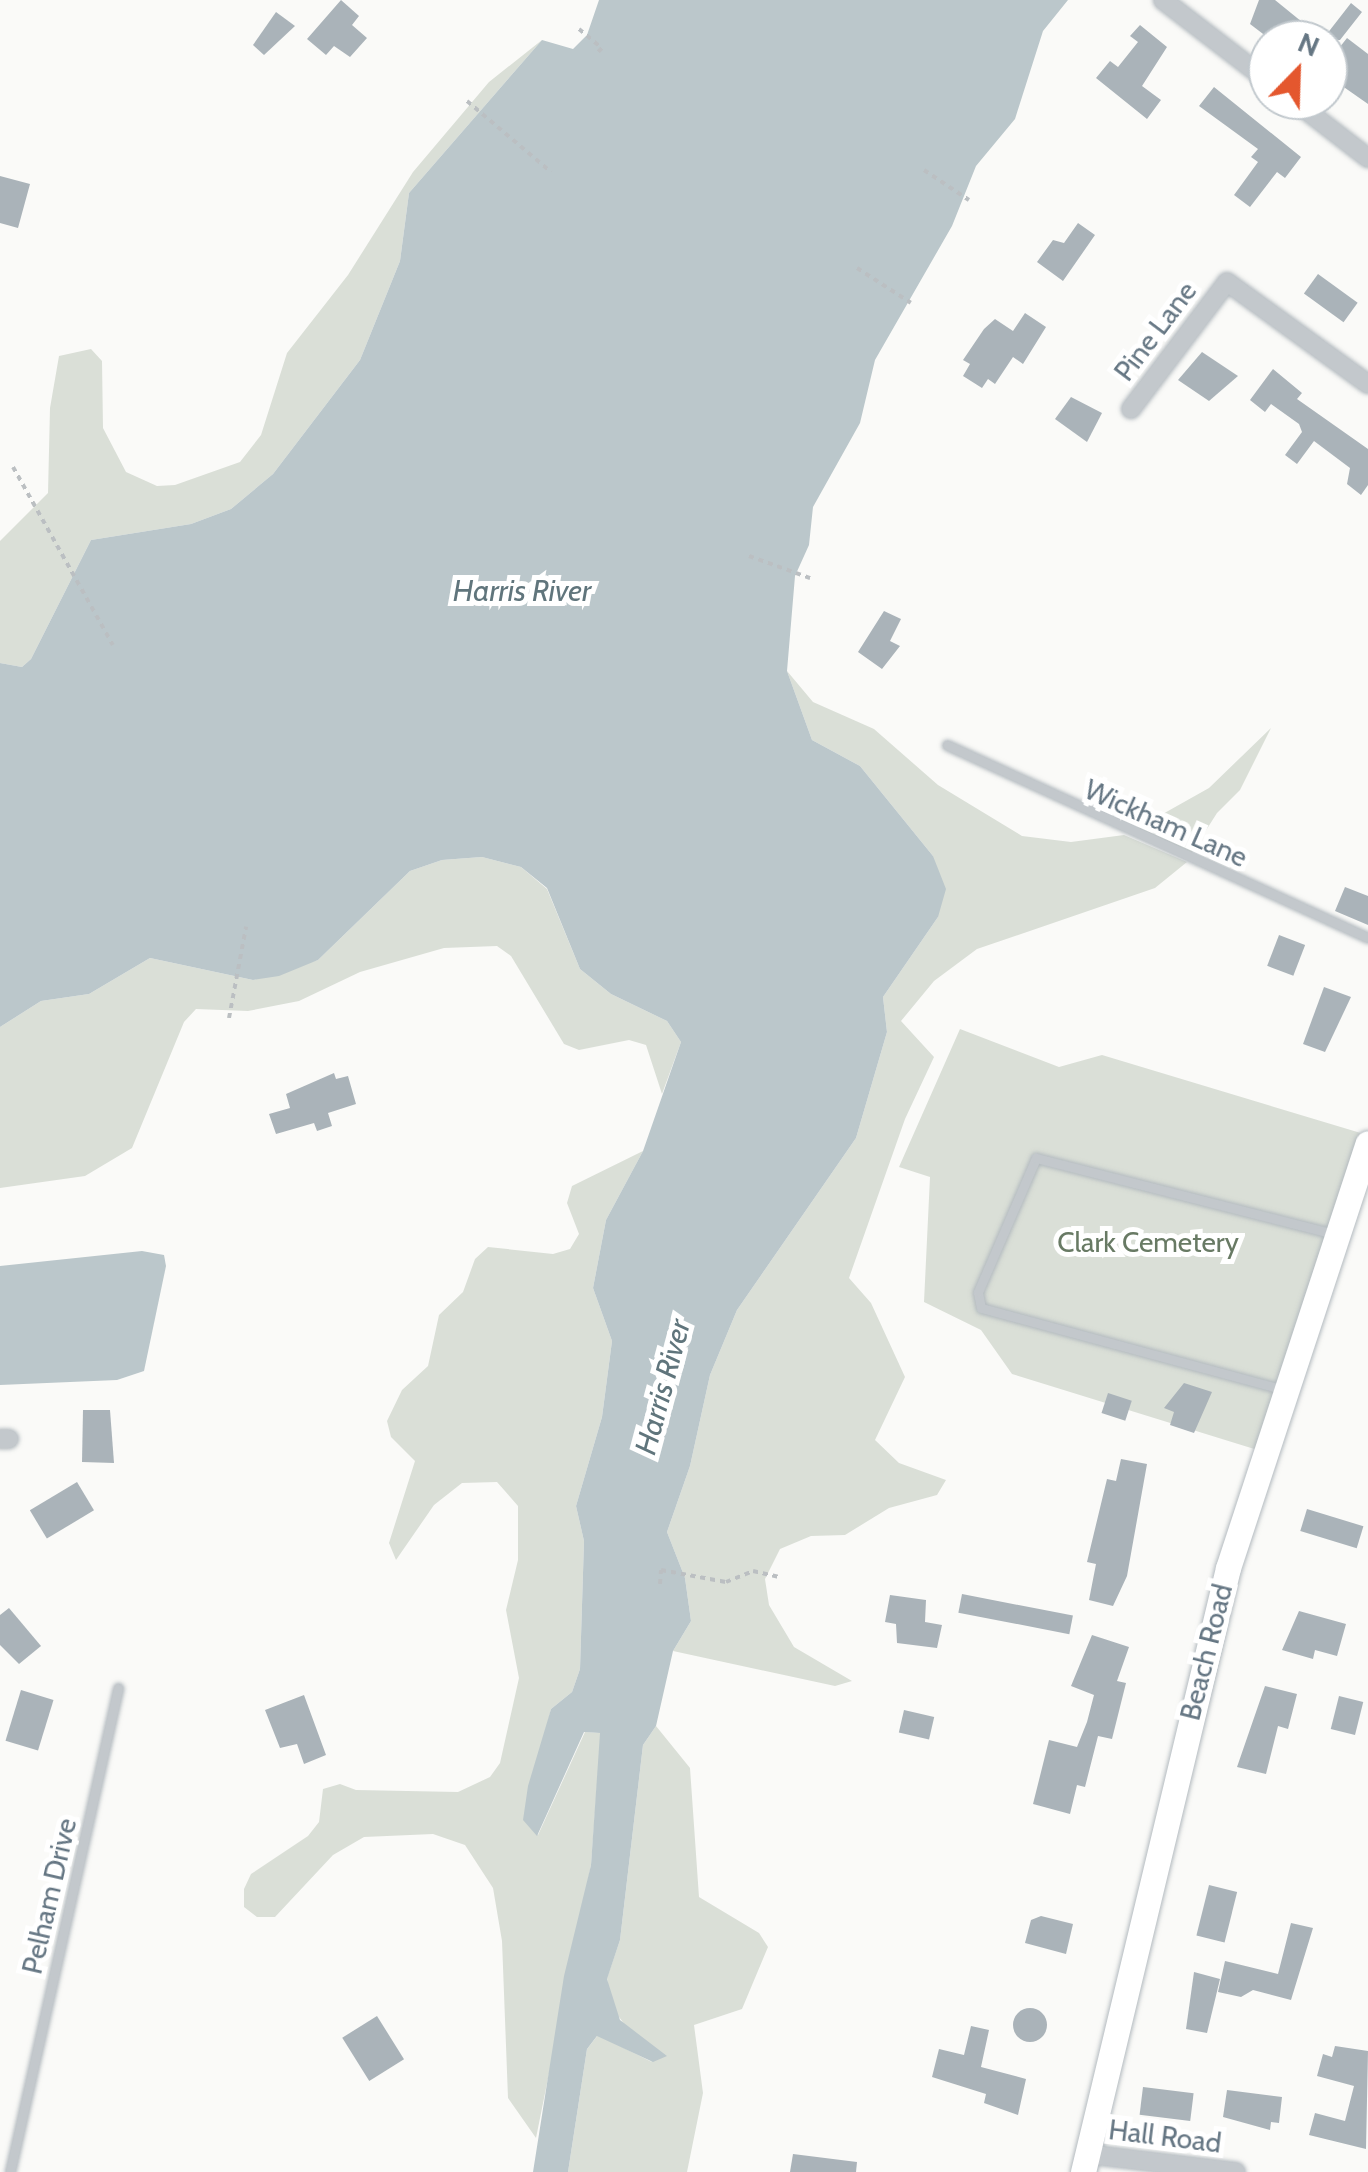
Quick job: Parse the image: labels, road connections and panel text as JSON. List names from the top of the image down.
{
  "streets": {
    "street": ["Pine Lane", "Beach Road", "Hall Road"],
    "lane": ["Wickham Lane", "Pelham Drive"]
  },
  "crossings": [
    ["Beach Road", "Hall Road"]
  ],
  "water": ["Harris River"],
  "parks": ["Clark Cemetery"],
  "north": "top right"
}
